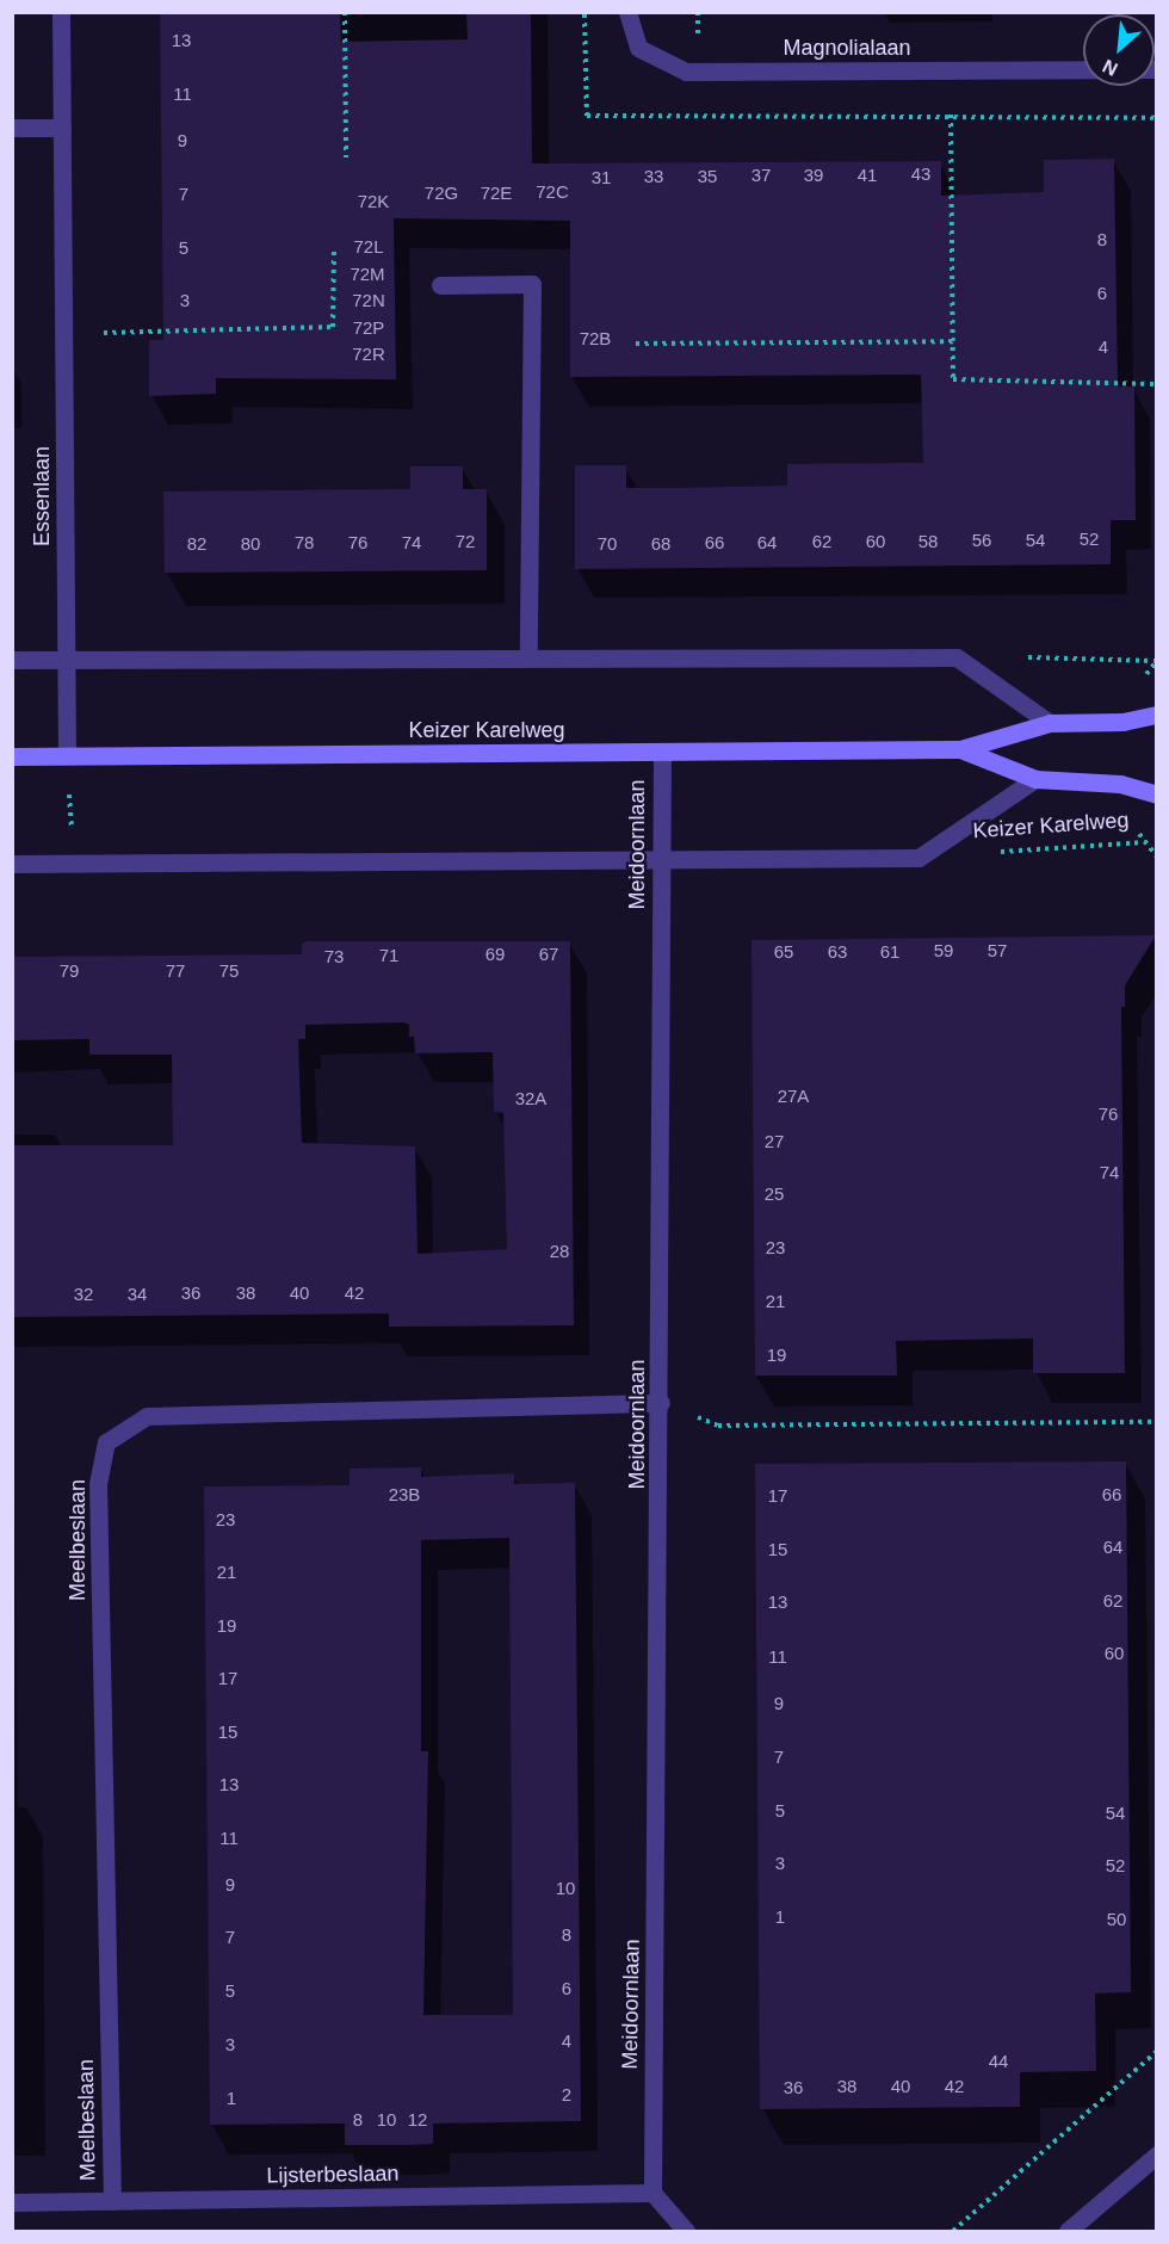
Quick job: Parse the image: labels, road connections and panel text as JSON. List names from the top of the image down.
{
  "streets": {
    "main road": ["Keizer Karelweg"],
    "street": [
      "Magnolialaan",
      "Essenlaan",
      "Meidoornlaan",
      "Meelbeslaan",
      "Lijsterbeslaan"
    ]
  },
  "crossings": [
    ["Essenlaan", "Keizer Karelweg"],
    ["Keizer Karelweg", "Meidoornlaan"],
    ["Meidoornlaan", "Meelbeslaan"],
    ["Meidoornlaan", "Lijsterbeslaan"],
    ["Meelbeslaan", "Lijsterbeslaan"]
  ],
  "house_numbers": [
    "13",
    "11",
    "9",
    "43",
    "37",
    "39",
    "41",
    "33",
    "35",
    "31",
    "72C",
    "72G",
    "72E",
    "7",
    "72K",
    "8",
    "72L",
    "5",
    "72M",
    "6",
    "3",
    "72N",
    "72P",
    "72B",
    "4",
    "72R",
    "52",
    "56",
    "54",
    "72",
    "62",
    "60",
    "58",
    "78",
    "76",
    "74",
    "66",
    "64",
    "82",
    "80",
    "70",
    "68",
    "59",
    "57",
    "65",
    "63",
    "61",
    "69",
    "67",
    "71",
    "73",
    "79",
    "77",
    "75",
    "27A",
    "32A",
    "76",
    "27",
    "74",
    "25",
    "23",
    "28",
    "36",
    "38",
    "40",
    "42",
    "32",
    "34",
    "21",
    "19",
    "23B",
    "66",
    "17",
    "23",
    "64",
    "15",
    "21",
    "62",
    "13",
    "19",
    "60",
    "11",
    "17",
    "9",
    "15",
    "7",
    "13",
    "5",
    "54",
    "11",
    "3",
    "52",
    "9",
    "10",
    "1",
    "50",
    "8",
    "7",
    "6",
    "5",
    "4",
    "3",
    "44",
    "38",
    "40",
    "42",
    "36",
    "2",
    "1",
    "8",
    "10",
    "12"
  ],
  "north": "bottom left"
}
